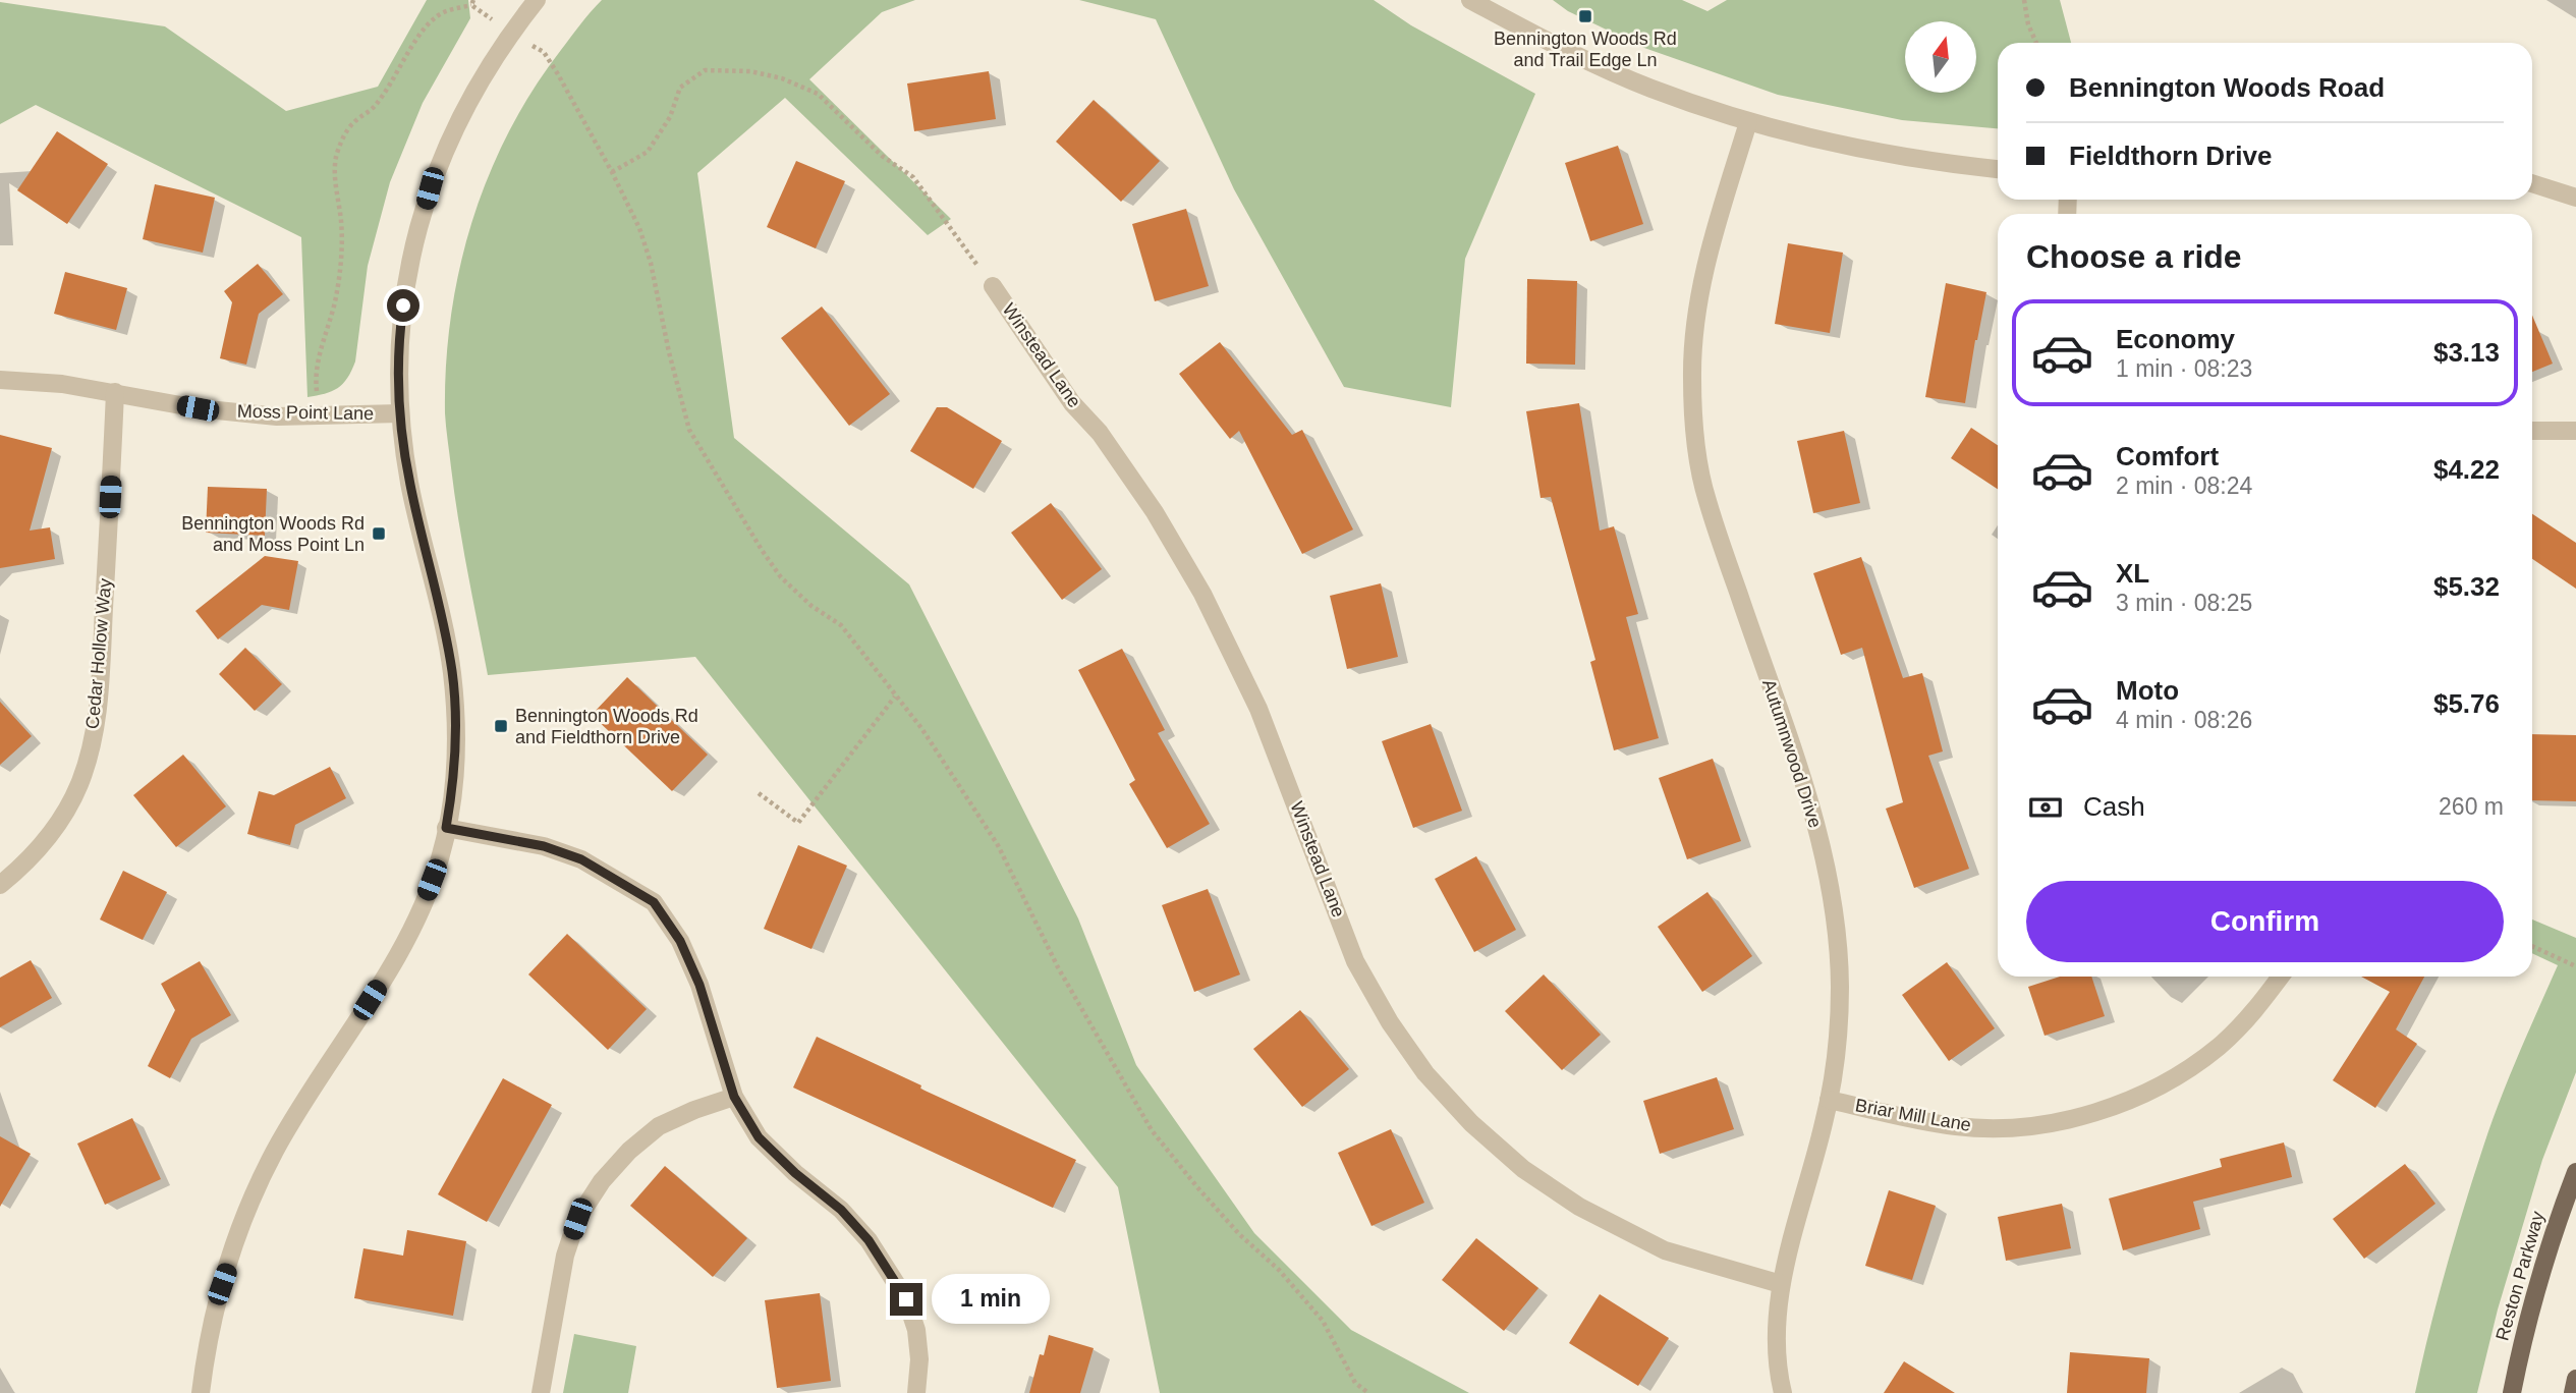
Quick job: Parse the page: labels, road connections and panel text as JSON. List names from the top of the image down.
{
  "streets": {
    "main road": ["Reston Parkway"],
    "street": [
      "Winstead Lane",
      "Moss Point Lane",
      "Cedar Hollow Way",
      "Autumnwood Drive",
      "Briar Mill Lane"
    ]
  },
  "crossings": [
    ["Winstead Lane", "Autumnwood Drive"],
    ["Moss Point Lane", "Cedar Hollow Way"],
    ["Autumnwood Drive", "Briar Mill Lane"]
  ],
  "places": {
    "transit": ["Bennington Woods Rd and Trail Edge Ln", "Bennington Woods Rd and Moss Point Ln", "Bennington Woods Rd and Fieldthorn Drive"]
  },
  "north": "top",
  "page": {
    "banner": ["Bennington Woods Road", "Fieldthorn Drive"],
    "heading": "Choose a ride",
    "list": [
      {
        "name": "Economy",
        "note": "1 min · 08:23",
        "value": "$3.13"
      },
      {
        "name": "Comfort",
        "note": "2 min · 08:24",
        "value": "$4.22"
      },
      {
        "name": "XL",
        "note": "3 min · 08:25",
        "value": "$5.32"
      },
      {
        "name": "Moto",
        "note": "4 min · 08:26",
        "value": "$5.76"
      }
    ],
    "pay": ["Cash", "260 m"],
    "buttons": "Confirm",
    "bubble": "1 min"
  }
}
